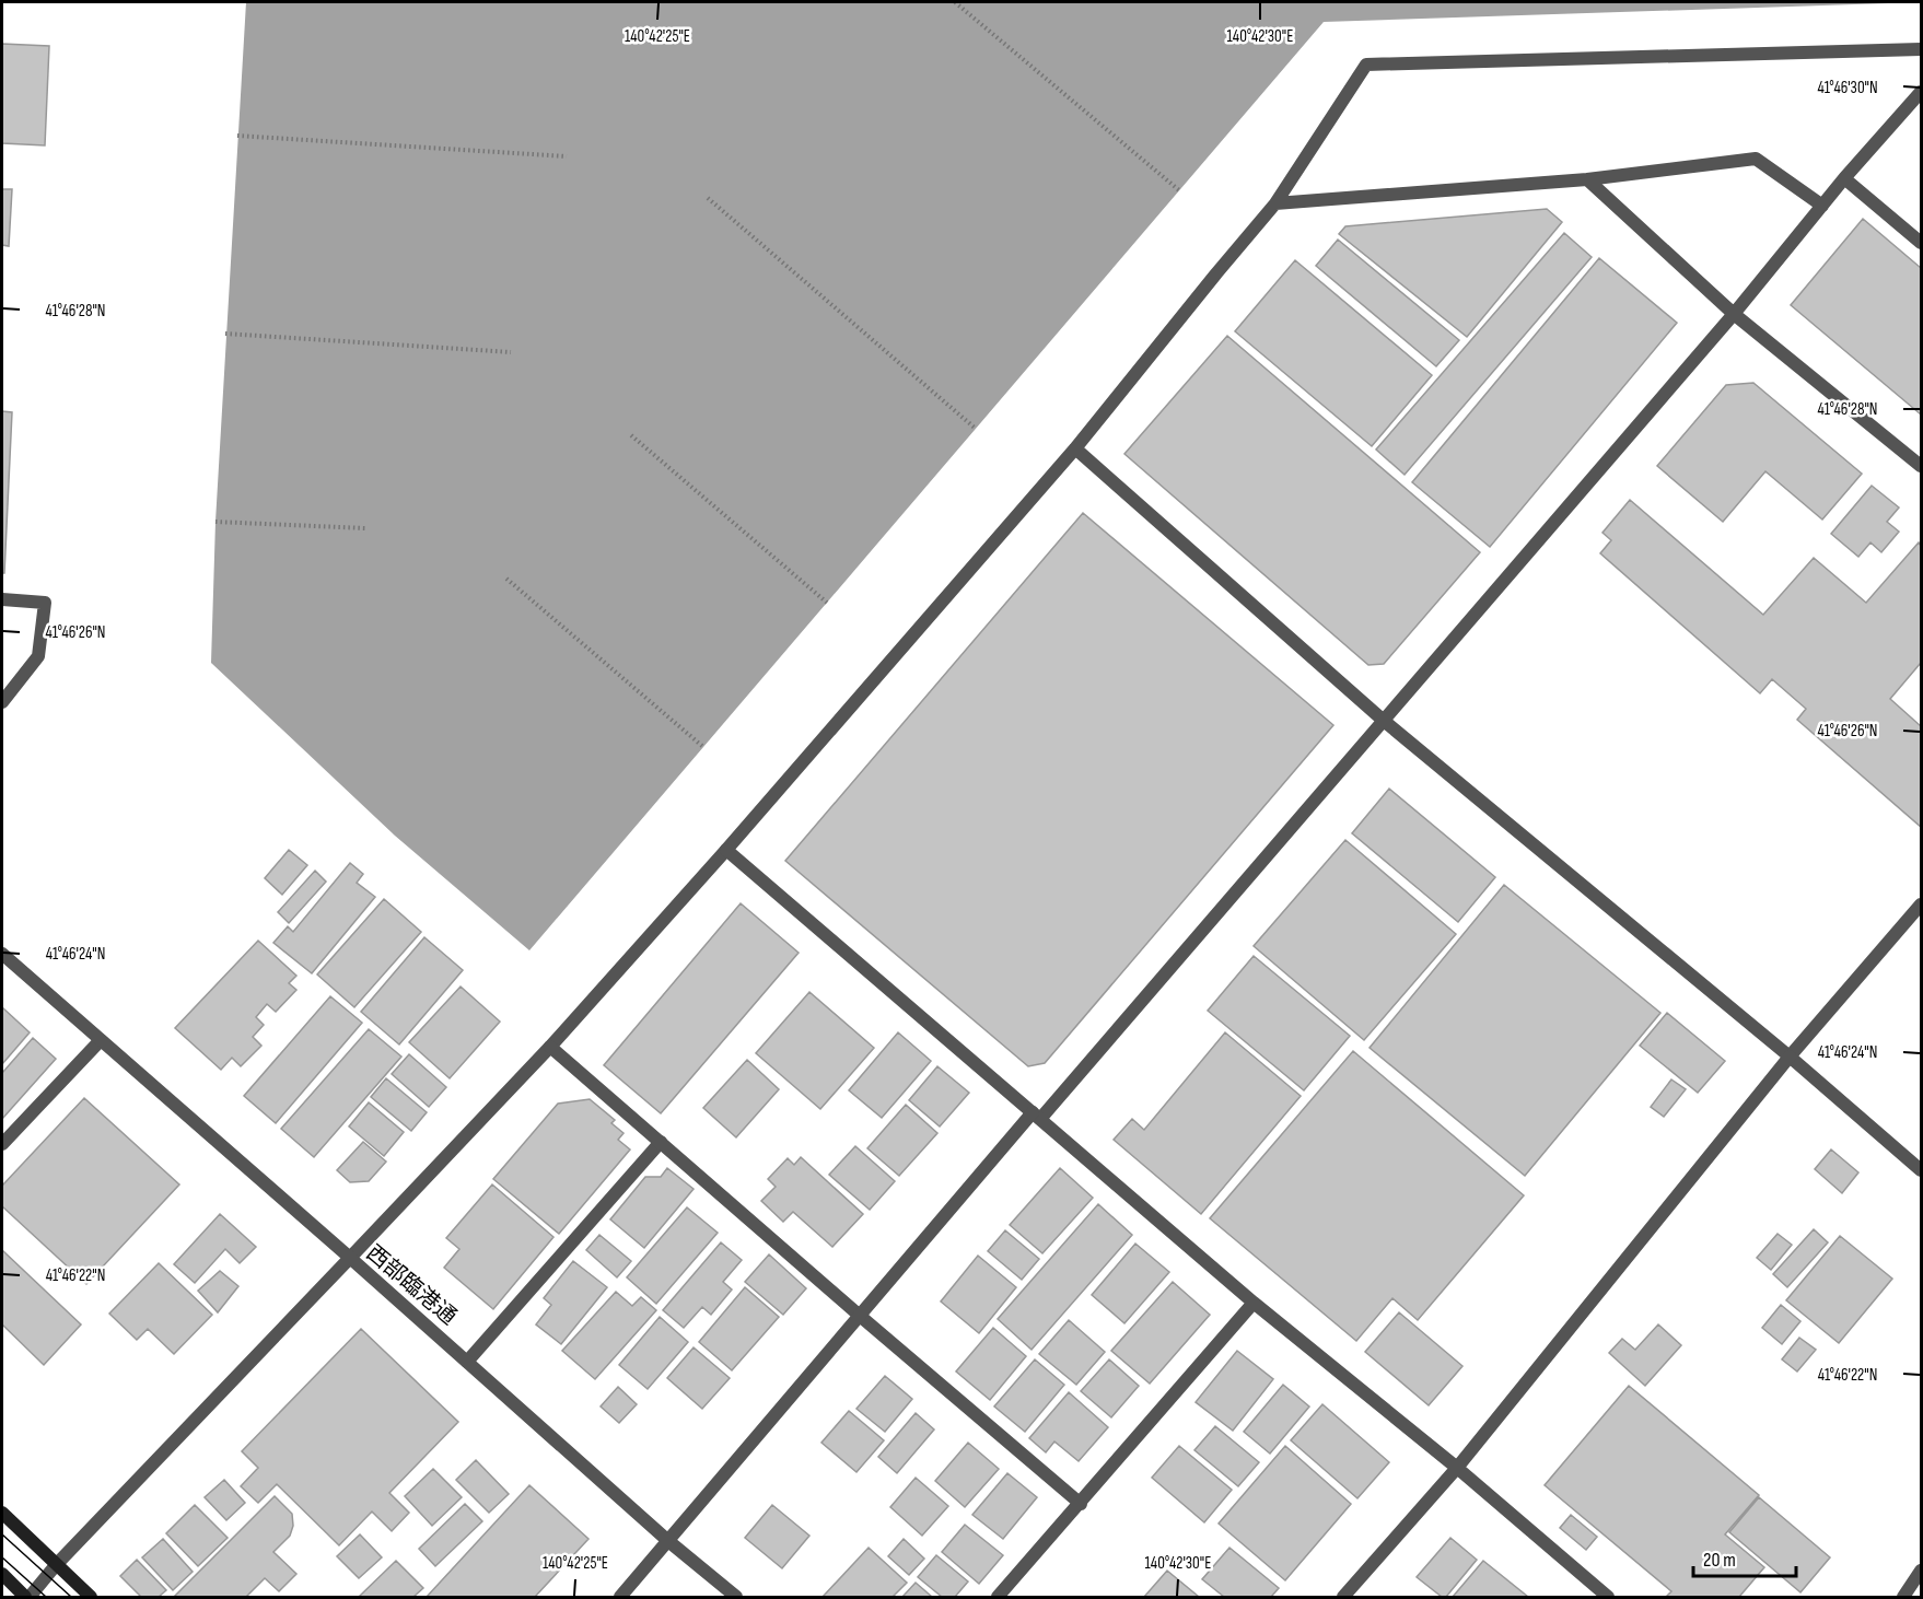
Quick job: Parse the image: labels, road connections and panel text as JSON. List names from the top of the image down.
{
  "streets": {
    "street": ["西部臨港通"]
  },
  "scale_bar": "20 m",
  "coordinates": [
    "140°42'25\"E",
    "140°42'30\"E",
    "41°46'30\"N",
    "41°46'28\"N",
    "41°46'26\"N",
    "41°46'24\"N",
    "41°46'22\"N"
  ]
}
